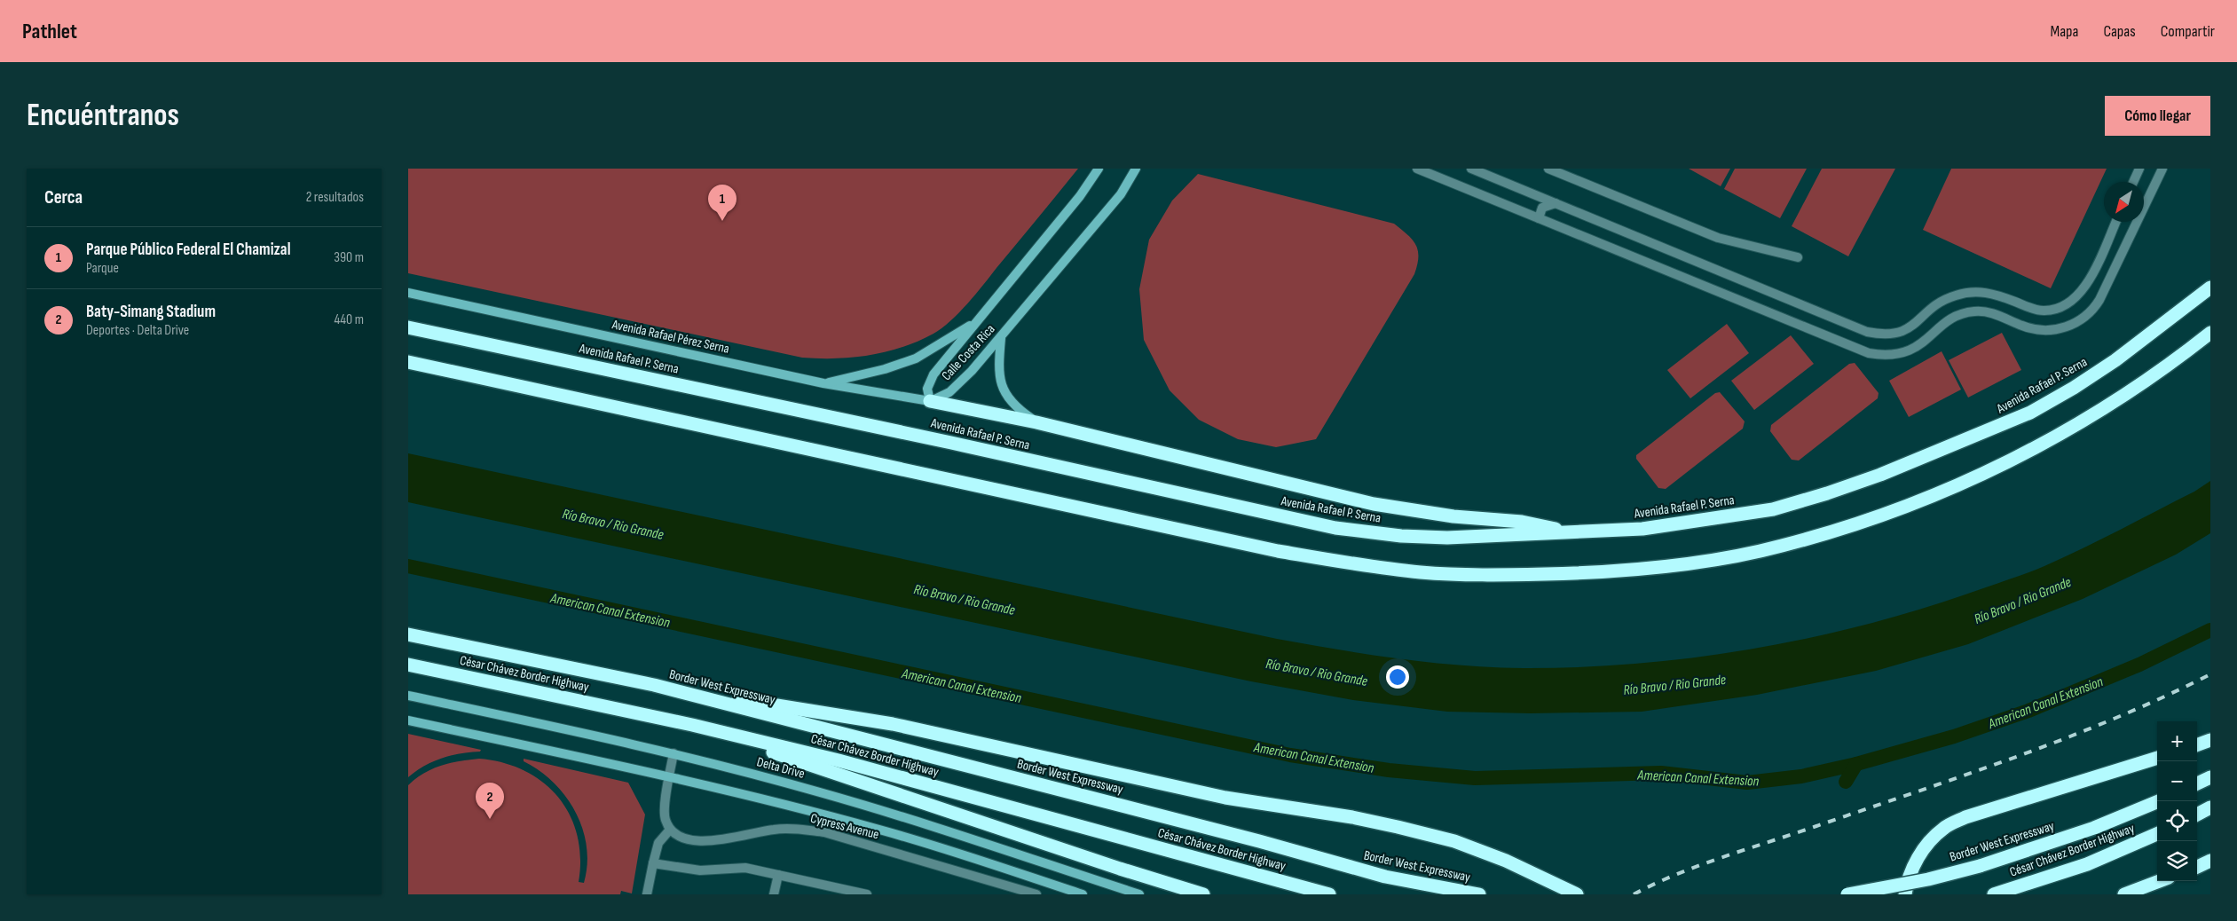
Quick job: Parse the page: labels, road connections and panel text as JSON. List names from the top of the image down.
{
  "streets": {
    "highway": ["Avenida Rafael P. Serna", "César Chávez Border Highway", "Border West Expressway"],
    "main road": ["Avenida Rafael Pérez Serna", "Calle Costa Rica", "Delta Drive"],
    "street": ["Cypress Avenue"]
  },
  "crossings": [
    ["Avenida Rafael Pérez Serna", "Calle Costa Rica"],
    ["César Chávez Border Highway", "Border West Expressway"]
  ],
  "water": ["Río Bravo / Rio Grande", "American Canal Extension"],
  "north": "bottom left",
  "page": {
    "header": "Pathlet",
    "nav": ["Mapa", "Capas", "Compartir"],
    "buttons": "Cómo llegar",
    "title": "Encuéntranos",
    "heading": ["Cerca", "2 resultados"],
    "pins": ["1", "2"],
    "list": [
      {
        "mark": "1",
        "name": "Parque Público Federal El Chamizal",
        "note": "Parque",
        "value": "390 m"
      },
      {
        "mark": "2",
        "name": "Baty-Simang Stadium",
        "note": "Deportes · Delta Drive",
        "value": "440 m"
      }
    ],
    "map_buttons": ["+", "−"]
  }
}
